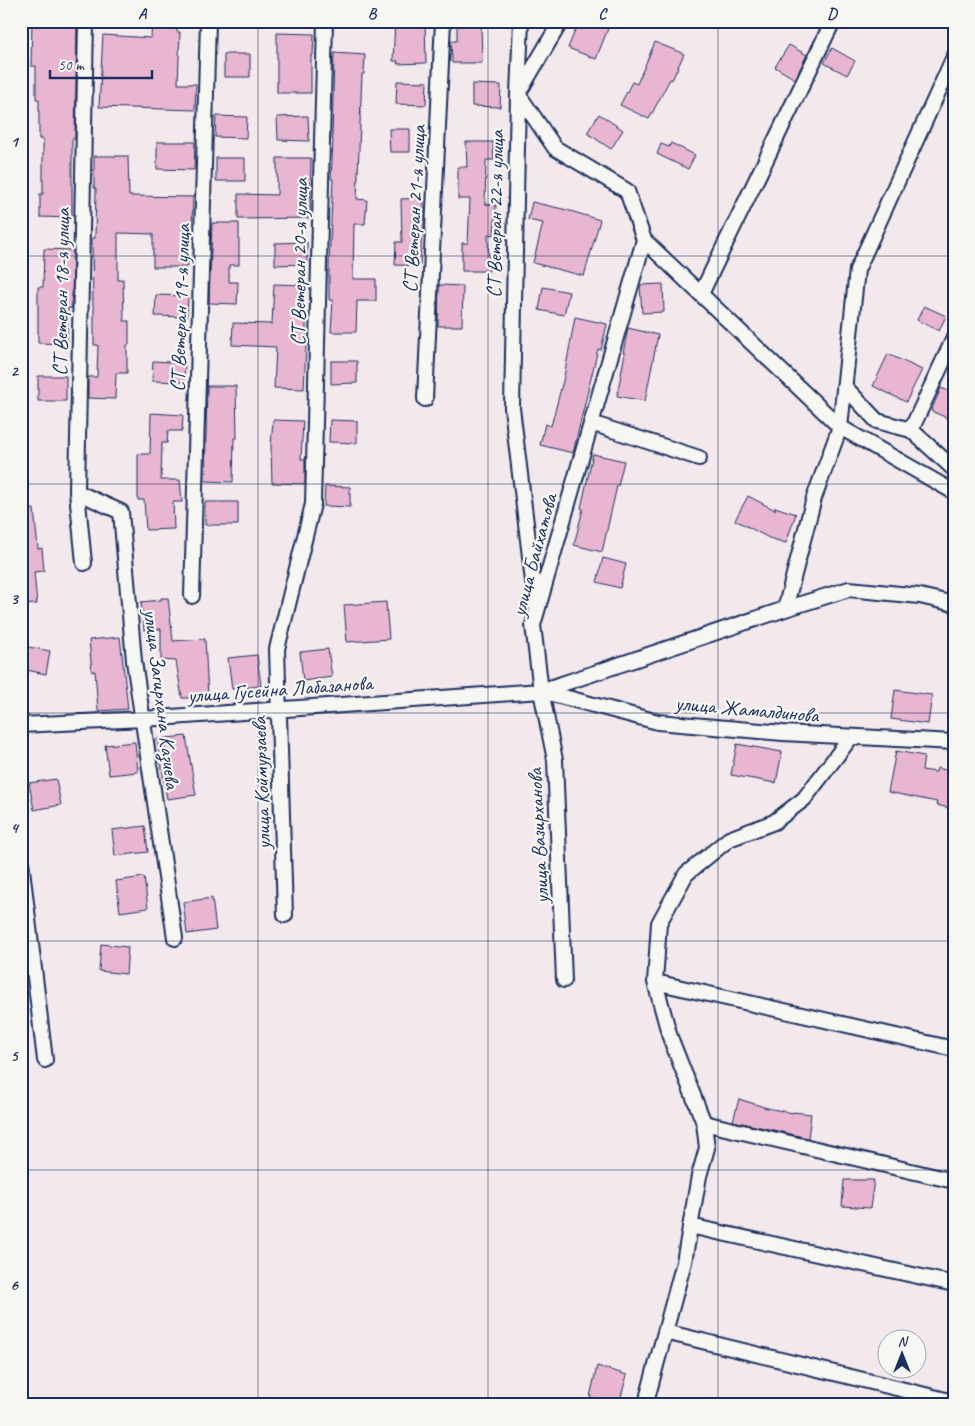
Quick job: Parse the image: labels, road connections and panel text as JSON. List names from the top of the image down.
{
  "streets": {
    "street": [
      "СТ Ветеран 21-я улица",
      "СТ Ветеран 22-я улица",
      "СТ Ветеран 20-я улица",
      "СТ Ветеран 18-я улица",
      "СТ Ветеран 19-я улица",
      "улица Байхатова",
      "улица Гусейна Лабазанова",
      "улица Загирхана Казиева",
      "улица Жамалдинова",
      "улица Коймурзаева",
      "улица Вазирханова"
    ]
  },
  "crossings": [
    ["СТ Ветеран 22-я улица", "улица Байхатова"],
    ["СТ Ветеран 20-я улица", "улица Коймурзаева"],
    ["СТ Ветеран 18-я улица", "улица Загирхана Казиева"],
    ["улица Байхатова", "улица Гусейна Лабазанова"],
    ["улица Байхатова", "улица Жамалдинова"],
    ["улица Байхатова", "улица Вазирханова"],
    ["улица Гусейна Лабазанова", "улица Загирхана Казиева"],
    ["улица Гусейна Лабазанова", "улица Жамалдинова"],
    ["улица Гусейна Лабазанова", "улица Коймурзаева"],
    ["улица Гусейна Лабазанова", "улица Вазирханова"],
    ["улица Жамалдинова", "улица Вазирханова"]
  ],
  "scale_bar": "50 m",
  "north": "top",
  "grid": {
    "columns": [
      "A",
      "B",
      "C",
      "D"
    ],
    "rows": [
      "1",
      "2",
      "3",
      "4",
      "5",
      "6"
    ]
  }
}
